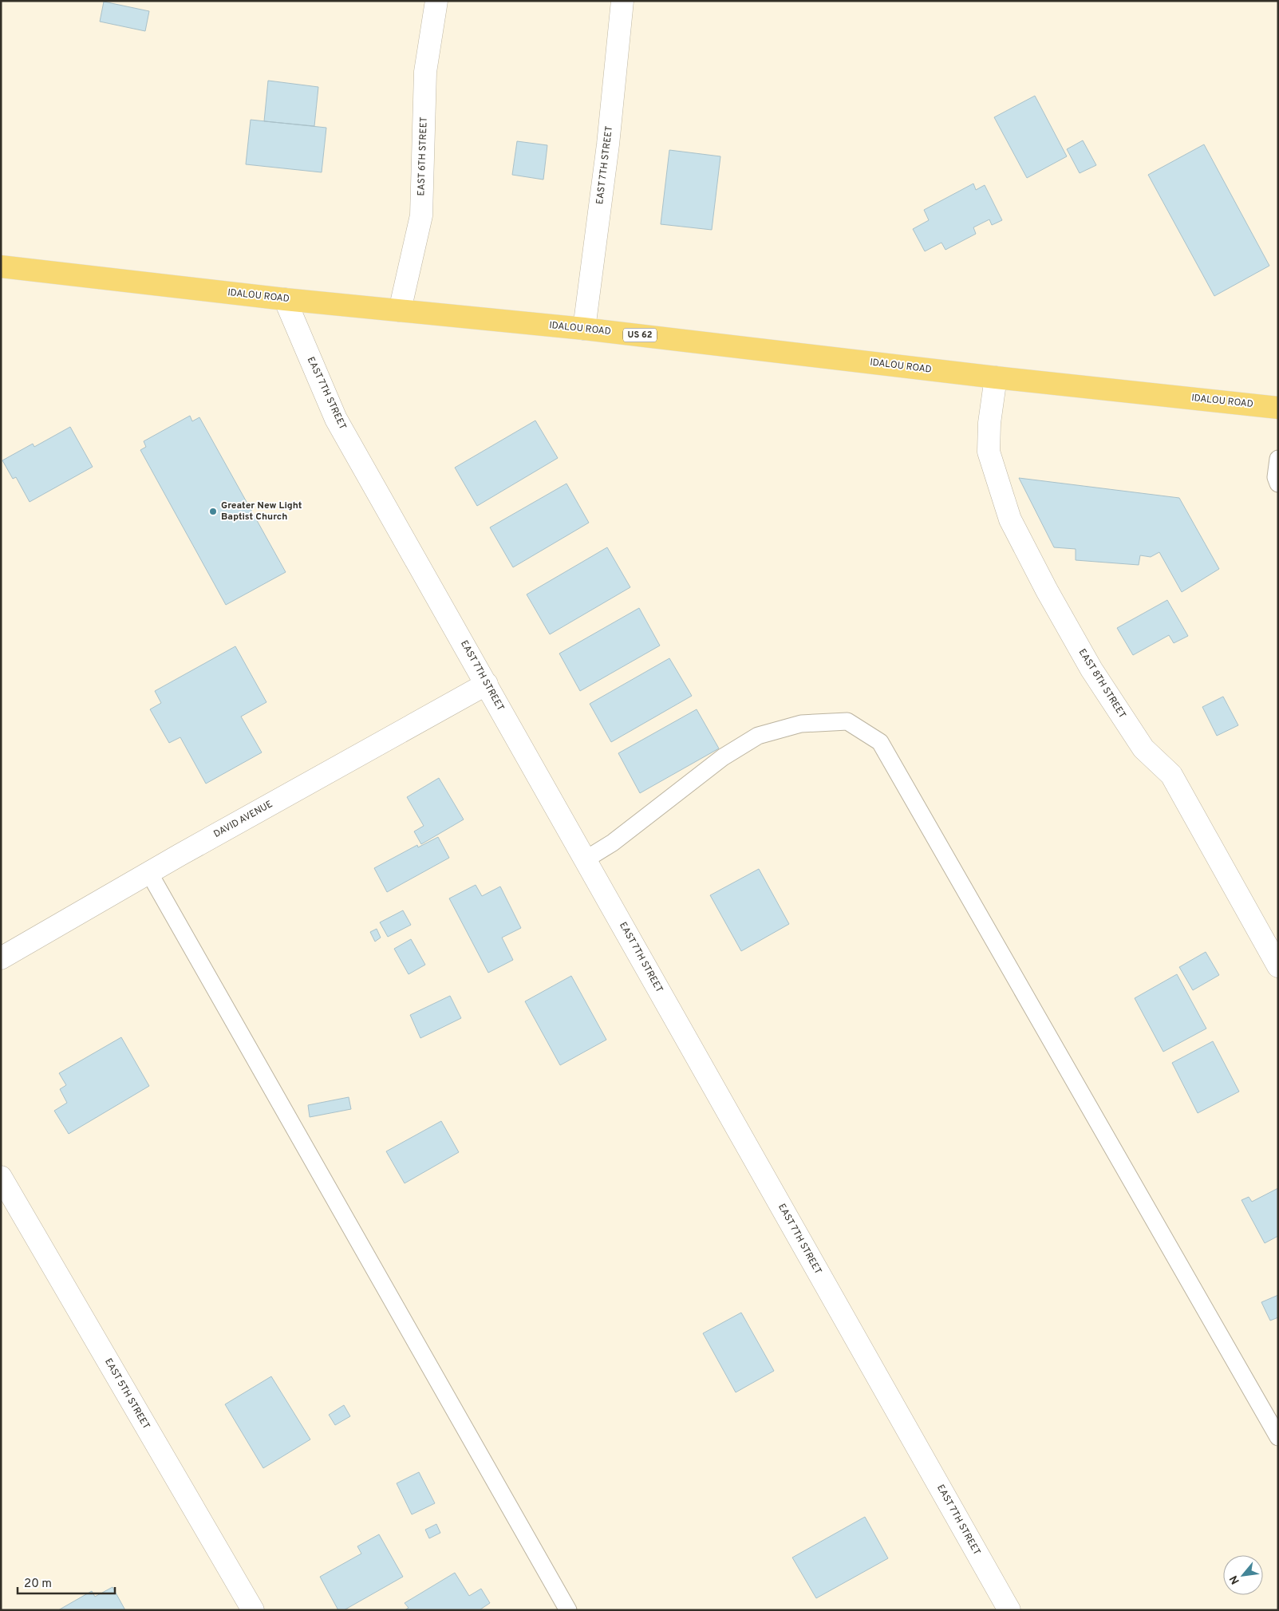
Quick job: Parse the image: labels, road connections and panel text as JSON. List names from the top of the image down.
{
  "streets": {
    "main road": ["IDALOU ROAD", "US 62"],
    "street": [
      "EAST 6TH STREET",
      "EAST 7TH STREET",
      "EAST 8TH STREET",
      "DAVID AVENUE",
      "EAST 5TH STREET"
    ]
  },
  "crossings": [
    ["EAST 6TH STREET", "IDALOU ROAD"],
    ["EAST 7TH STREET", "IDALOU ROAD"],
    ["EAST 7TH STREET", "DAVID AVENUE"],
    ["IDALOU ROAD", "EAST 8TH STREET"]
  ],
  "places": ["Greater New Light Baptist Church"],
  "scale_bar": "20 m",
  "north": "bottom left"
}
